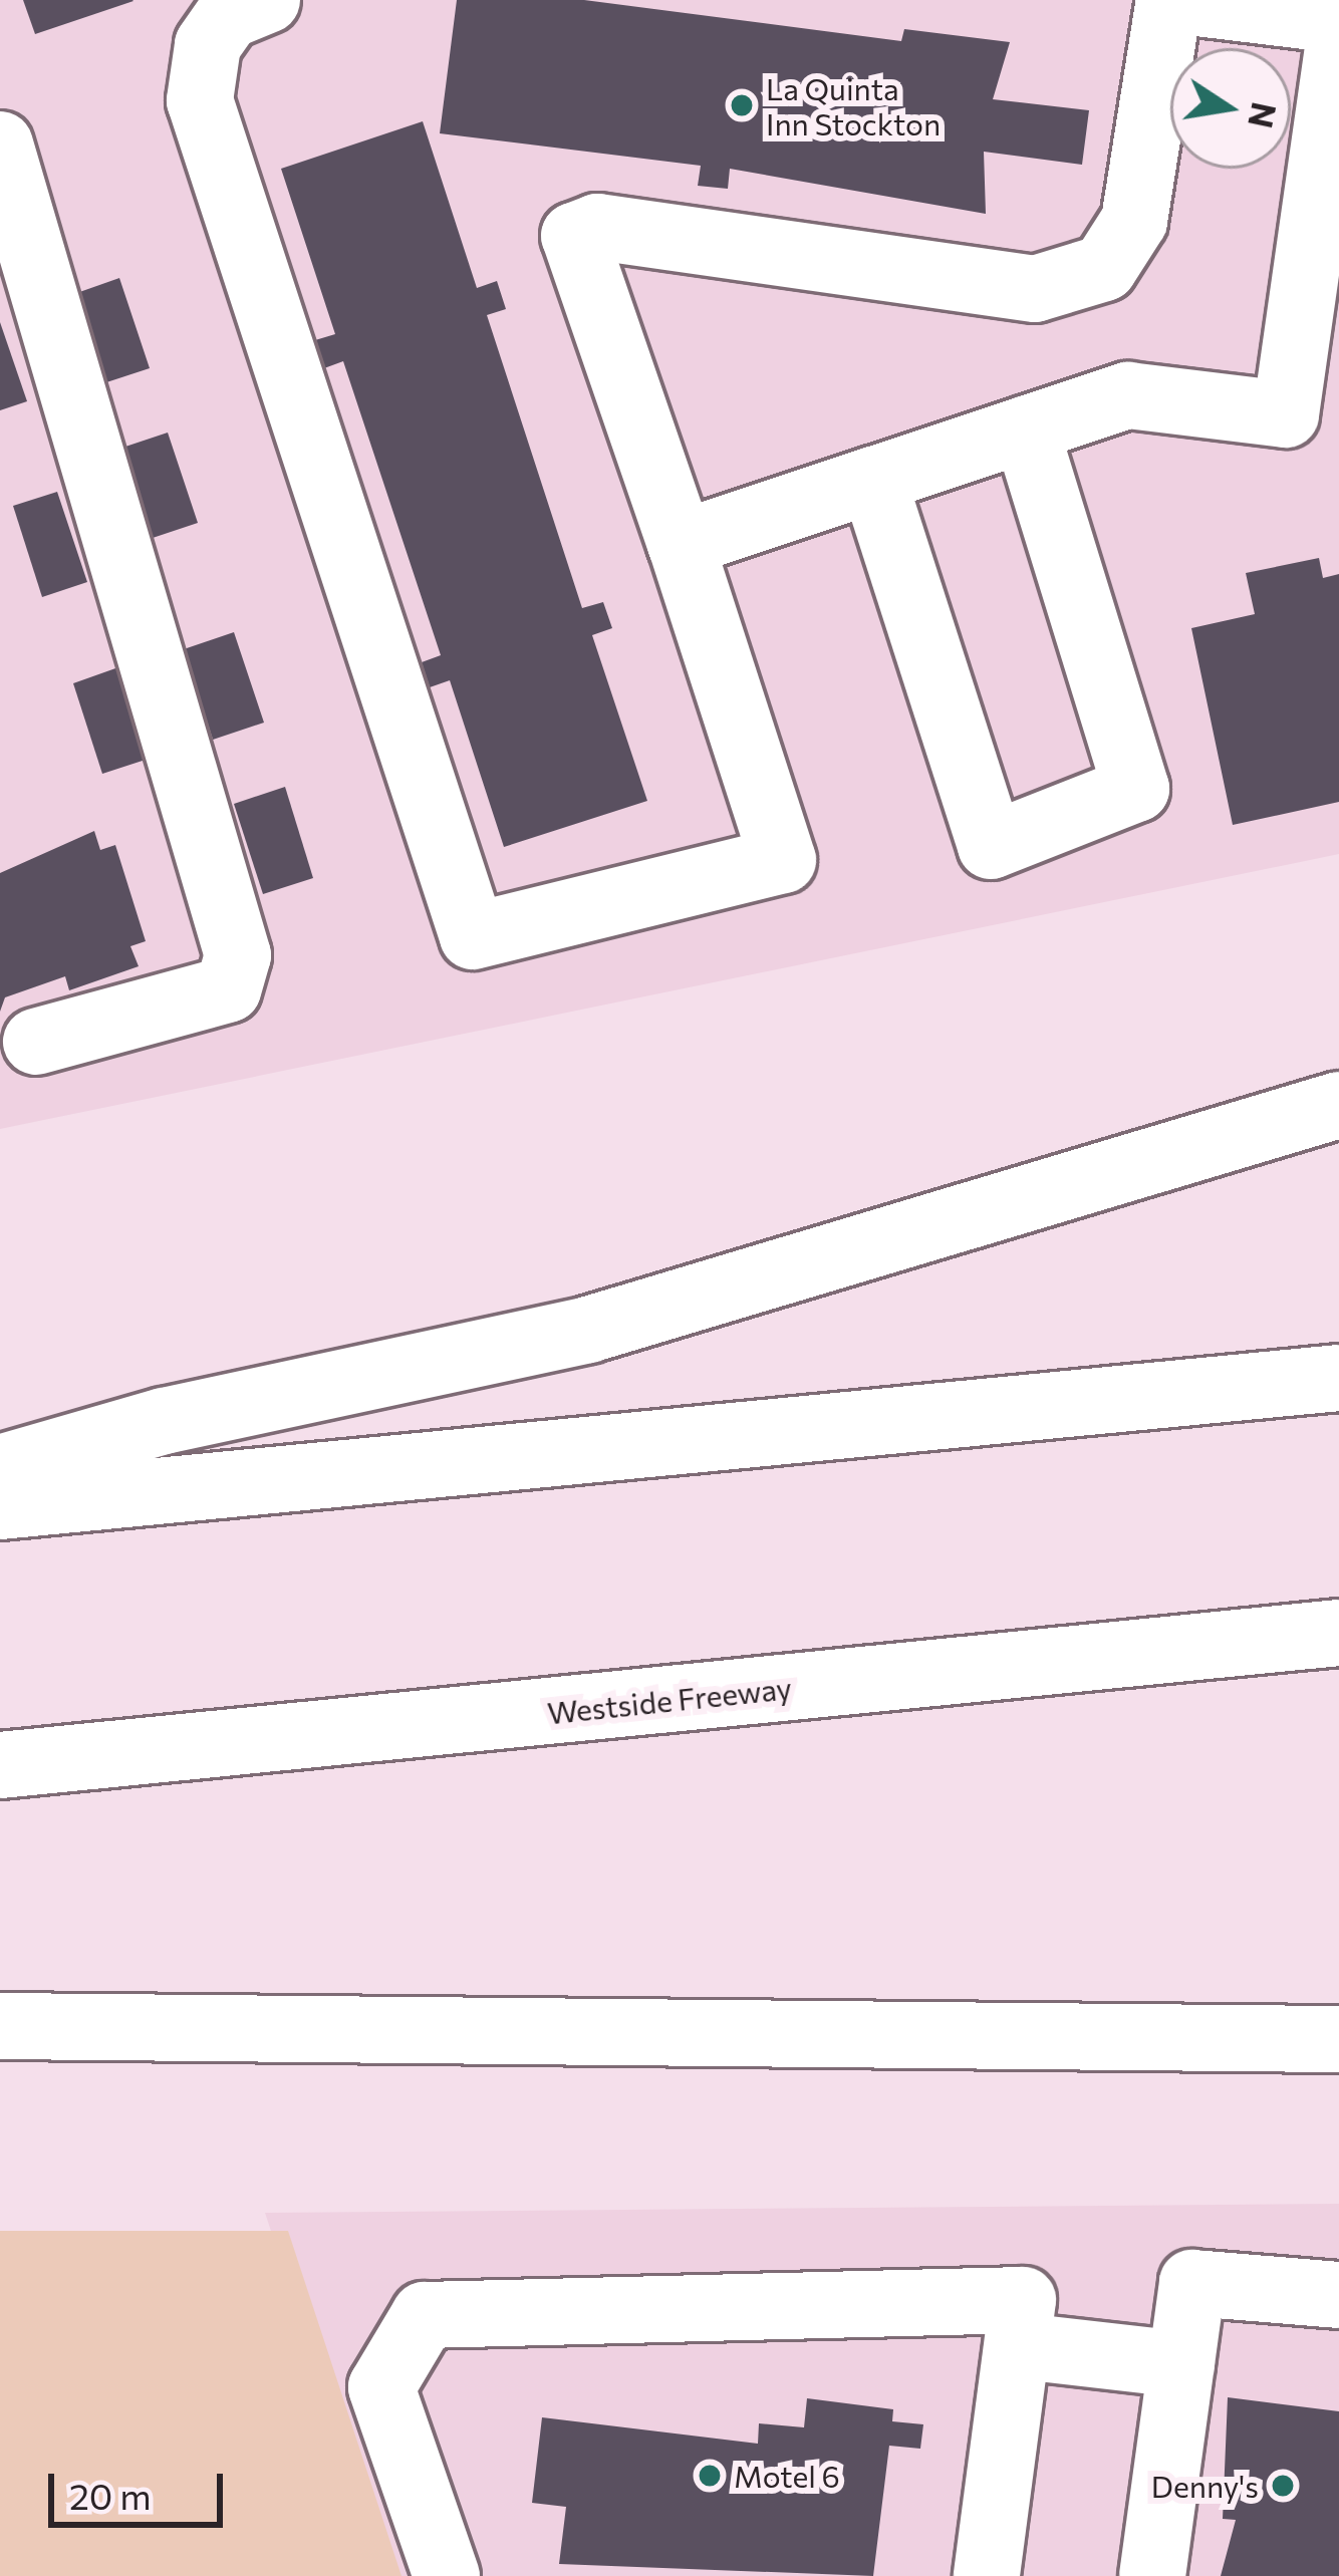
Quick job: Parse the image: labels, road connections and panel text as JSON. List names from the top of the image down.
{
  "streets": {
    "main road": ["Westside Freeway"]
  },
  "places": ["La Quinta Inn Stockton", "Motel 6", "Denny's"],
  "scale_bar": "20 m",
  "north": "right"
}
